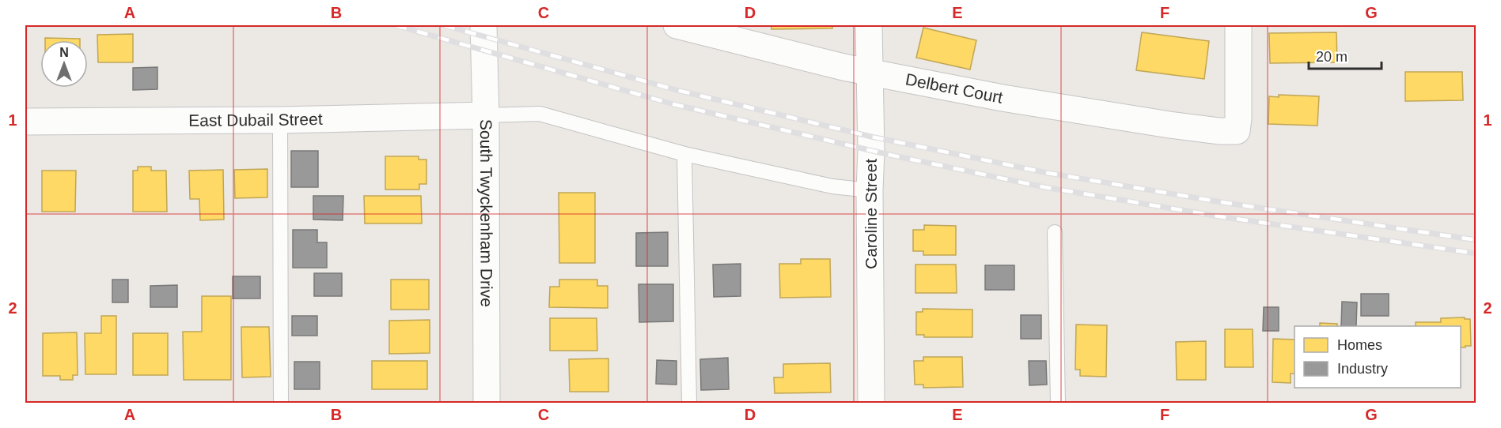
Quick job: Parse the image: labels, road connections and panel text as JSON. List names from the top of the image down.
{
  "streets": {
    "street": [
      "Delbert Court",
      "East Dubail Street",
      "South Twyckenham Drive",
      "Caroline Street"
    ]
  },
  "crossings": [
    ["Delbert Court", "Caroline Street"],
    ["East Dubail Street", "South Twyckenham Drive"]
  ],
  "legend": ["Homes", "Industry"],
  "scale_bar": "20 m",
  "north": "top",
  "grid": {
    "columns": [
      "A",
      "B",
      "C",
      "D",
      "E",
      "F",
      "G"
    ],
    "rows": ["1", "2"]
  }
}
